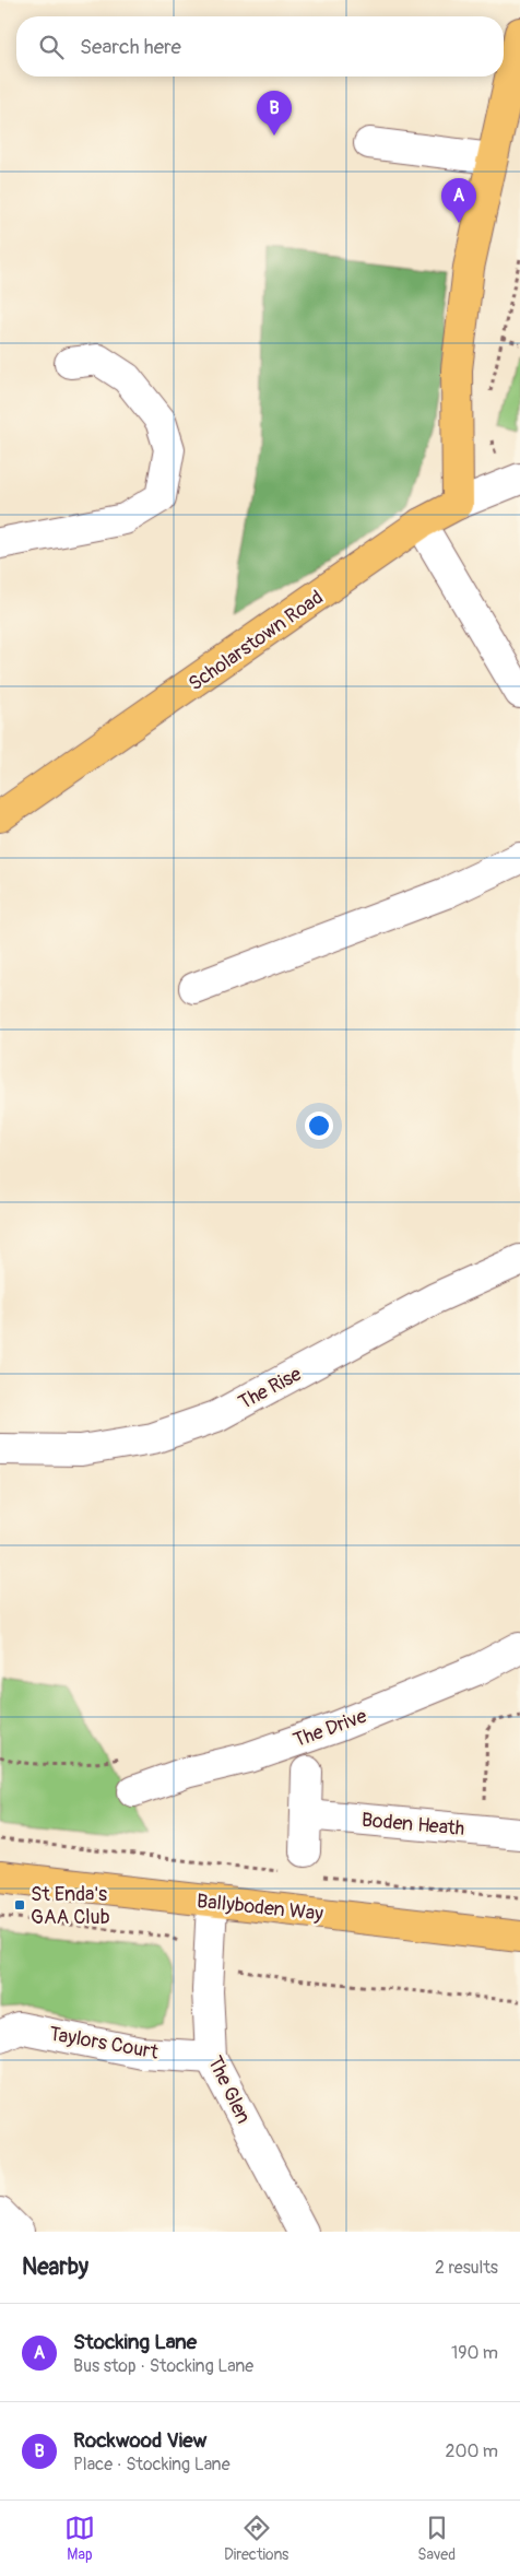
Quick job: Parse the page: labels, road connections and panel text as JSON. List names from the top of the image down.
{
  "streets": {
    "main road": ["Scholarstown Road", "Ballyboden Way"],
    "street": [
      "The Rise",
      "The Drive",
      "Boden Heath",
      "Taylors Court",
      "The Glen"
    ]
  },
  "crossings": [
    ["Ballyboden Way", "The Glen"],
    ["Taylors Court", "The Glen"]
  ],
  "places": {
    "transit": ["St Enda's GAA Club"]
  },
  "page": {
    "search": "Search here",
    "pins": ["B", "A"],
    "heading": ["Nearby", "2 results"],
    "list": [
      {
        "mark": "A",
        "name": "Stocking Lane",
        "note": "Bus stop · Stocking Lane",
        "value": "190 m"
      },
      {
        "mark": "B",
        "name": "Rockwood View",
        "note": "Place · Stocking Lane",
        "value": "200 m"
      }
    ],
    "nav": ["Map", "Directions", "Saved"]
  }
}
